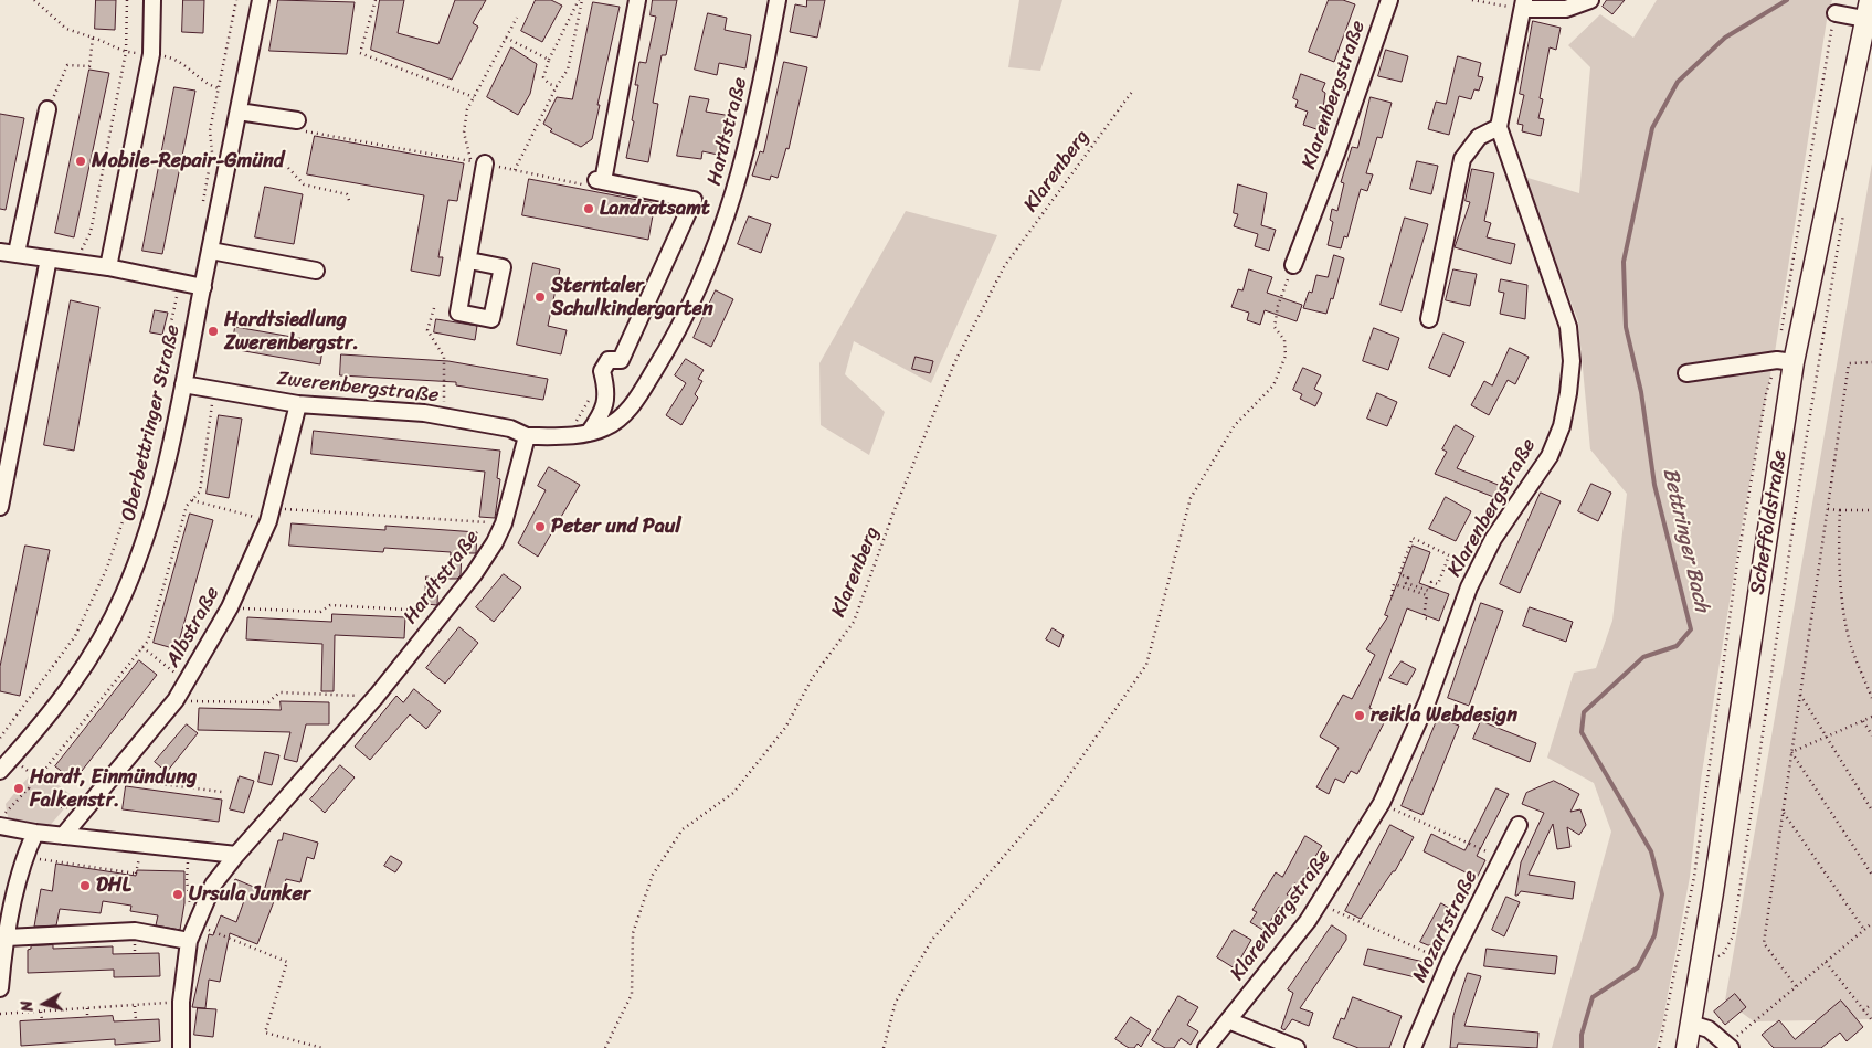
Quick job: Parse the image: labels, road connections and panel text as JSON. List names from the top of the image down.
{
  "streets": {
    "main road": ["Scheffoldstraße"],
    "street": [
      "Klarenbergstraße",
      "Hardtstraße",
      "Zwerenbergstraße",
      "Oberbettringer Straße",
      "Albstraße",
      "Mozartstraße"
    ],
    "path": ["Klarenberg"]
  },
  "crossings": [
    ["Hardtstraße", "Zwerenbergstraße"],
    ["Zwerenbergstraße", "Oberbettringer Straße"],
    ["Zwerenbergstraße", "Albstraße"]
  ],
  "water": ["Bettringer Bach"],
  "places": [
    "Mobile-Repair-Gmünd",
    "Landratsamt",
    "Sterntaler Schulkindergarten",
    "Hardtsiedlung Zwerenbergstr.",
    "Peter und Paul",
    "reikla Webdesign",
    "Hardt, Einmündung Falkenstr.",
    "DHL",
    "Ursula Junker"
  ],
  "north": "left"
}
